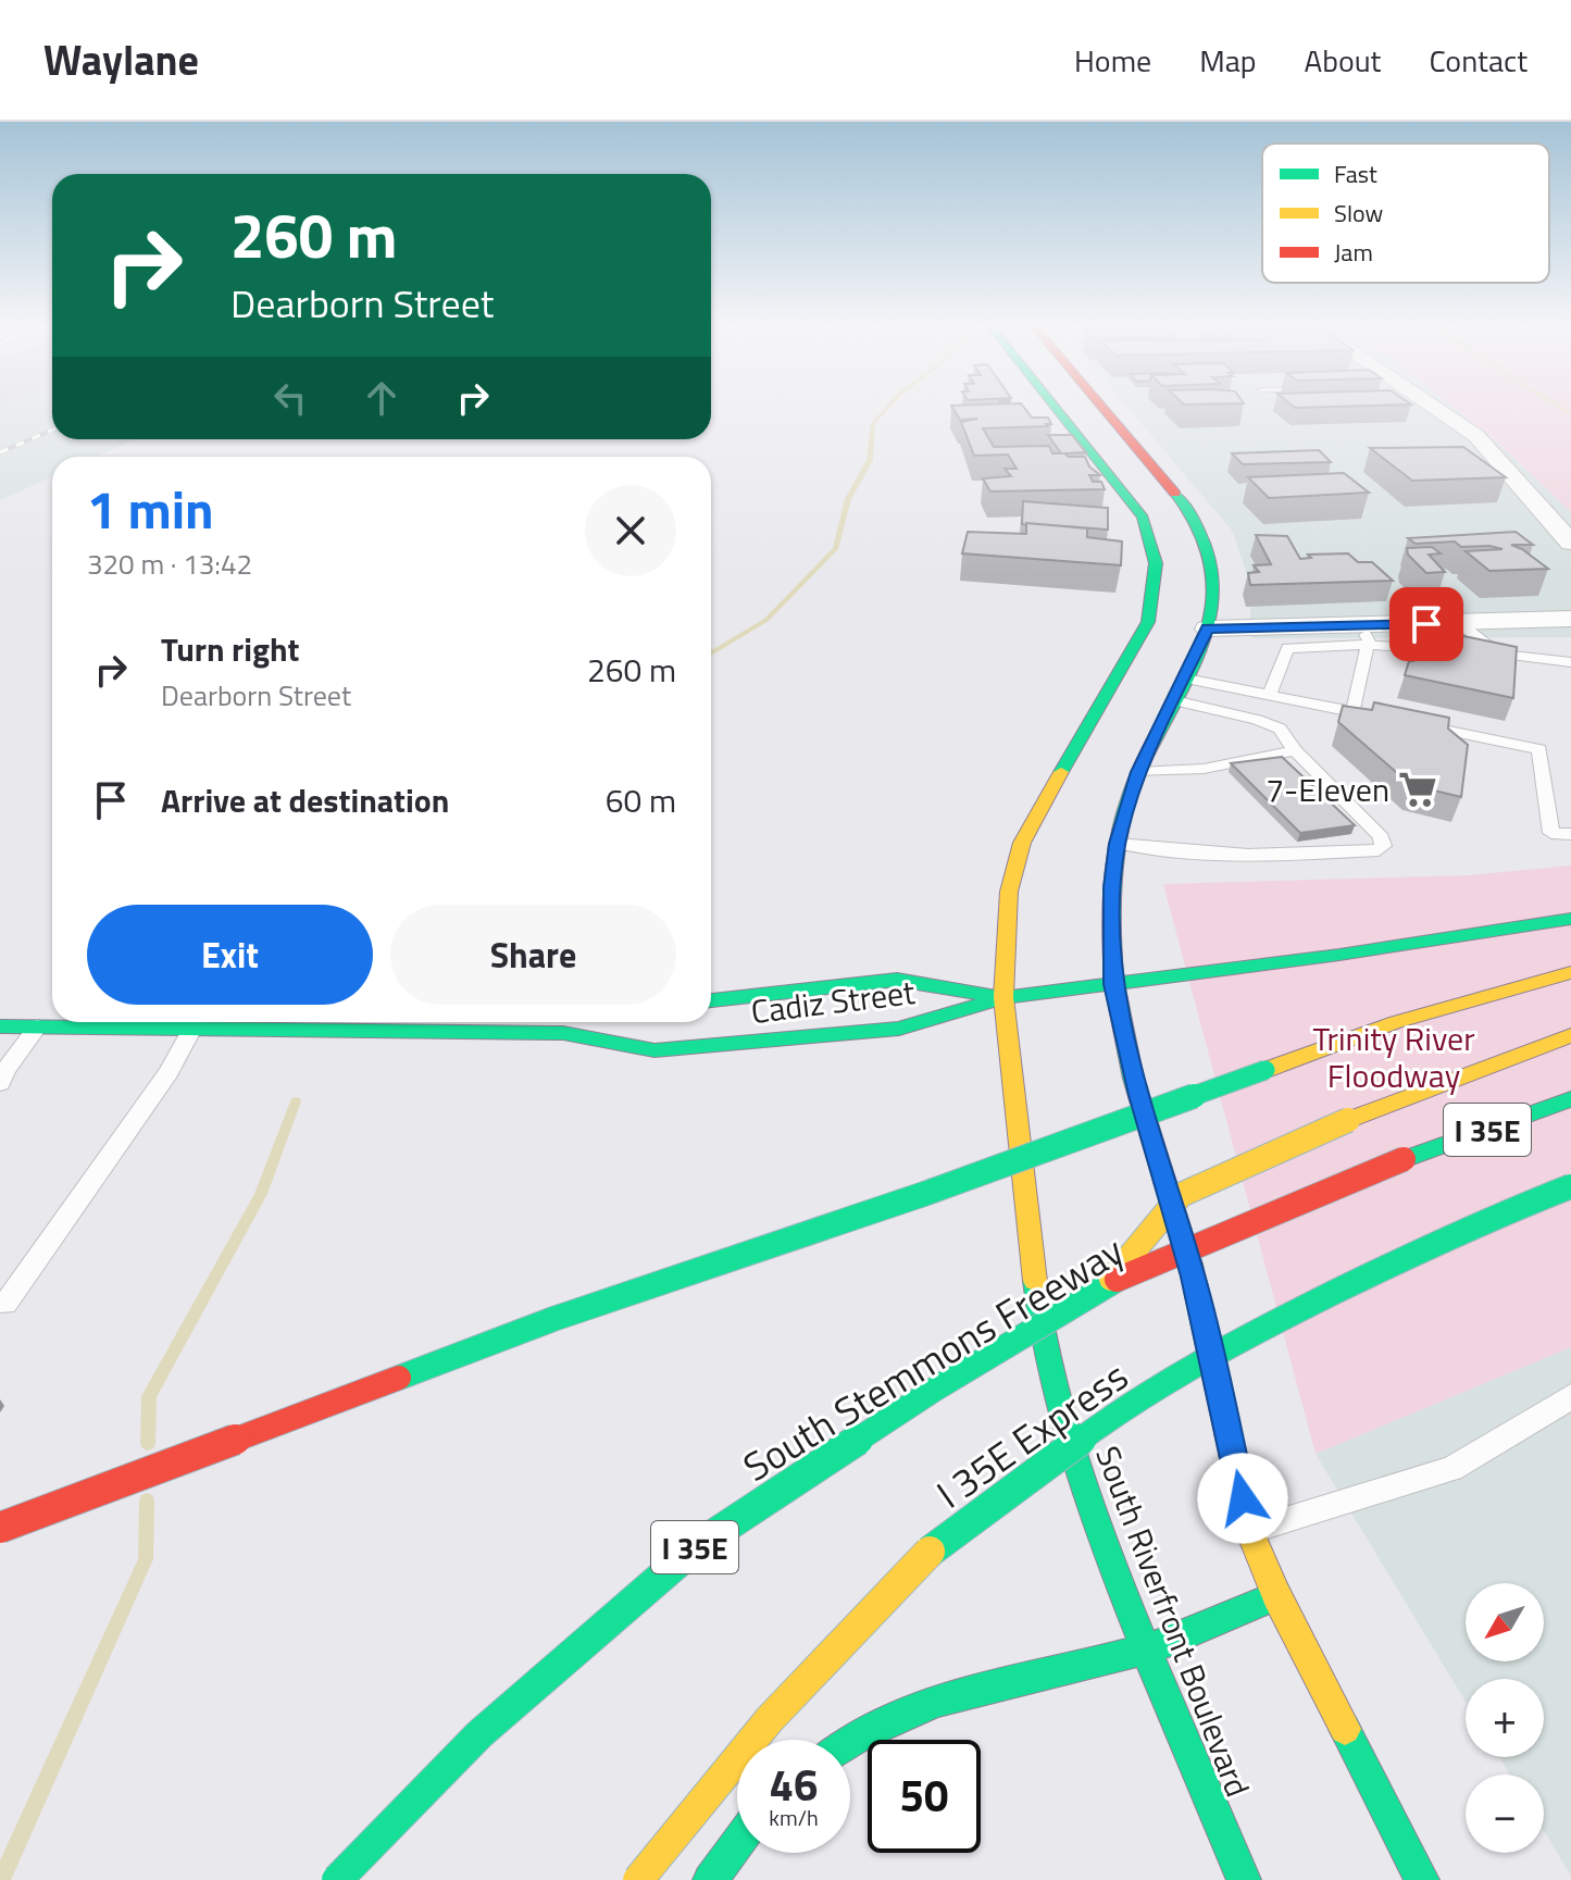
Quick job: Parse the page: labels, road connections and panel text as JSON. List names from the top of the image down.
{
  "streets": {
    "main road": [
      "Cadiz Street",
      "I 35E",
      "South Stemmons Freeway",
      "I 35E Express",
      "South Riverfront Boulevard"
    ]
  },
  "crossings": [
    ["Cadiz Street", "South Riverfront Boulevard"]
  ],
  "parks": ["Trinity River Floodway"],
  "places": {
    "supermarket": ["7-Eleven"]
  },
  "legend": ["Fast", "Slow", "Jam"],
  "north": "bottom left",
  "page": {
    "header": "Waylane",
    "nav": [
      "Home",
      "Map",
      "About",
      "Contact"
    ],
    "turn": ["260 m", "Dearborn Street"],
    "heading": ["1 min", "320 m · 13:42"],
    "list": [
      {
        "name": "Turn right",
        "note": "Dearborn Street",
        "value": "260 m"
      },
      {
        "name": "Arrive at destination",
        "value": "60 m"
      }
    ],
    "buttons": ["Exit", "Share"],
    "map_buttons": ["+", "−"],
    "speed": "46 km/h",
    "limit": "50"
  }
}
